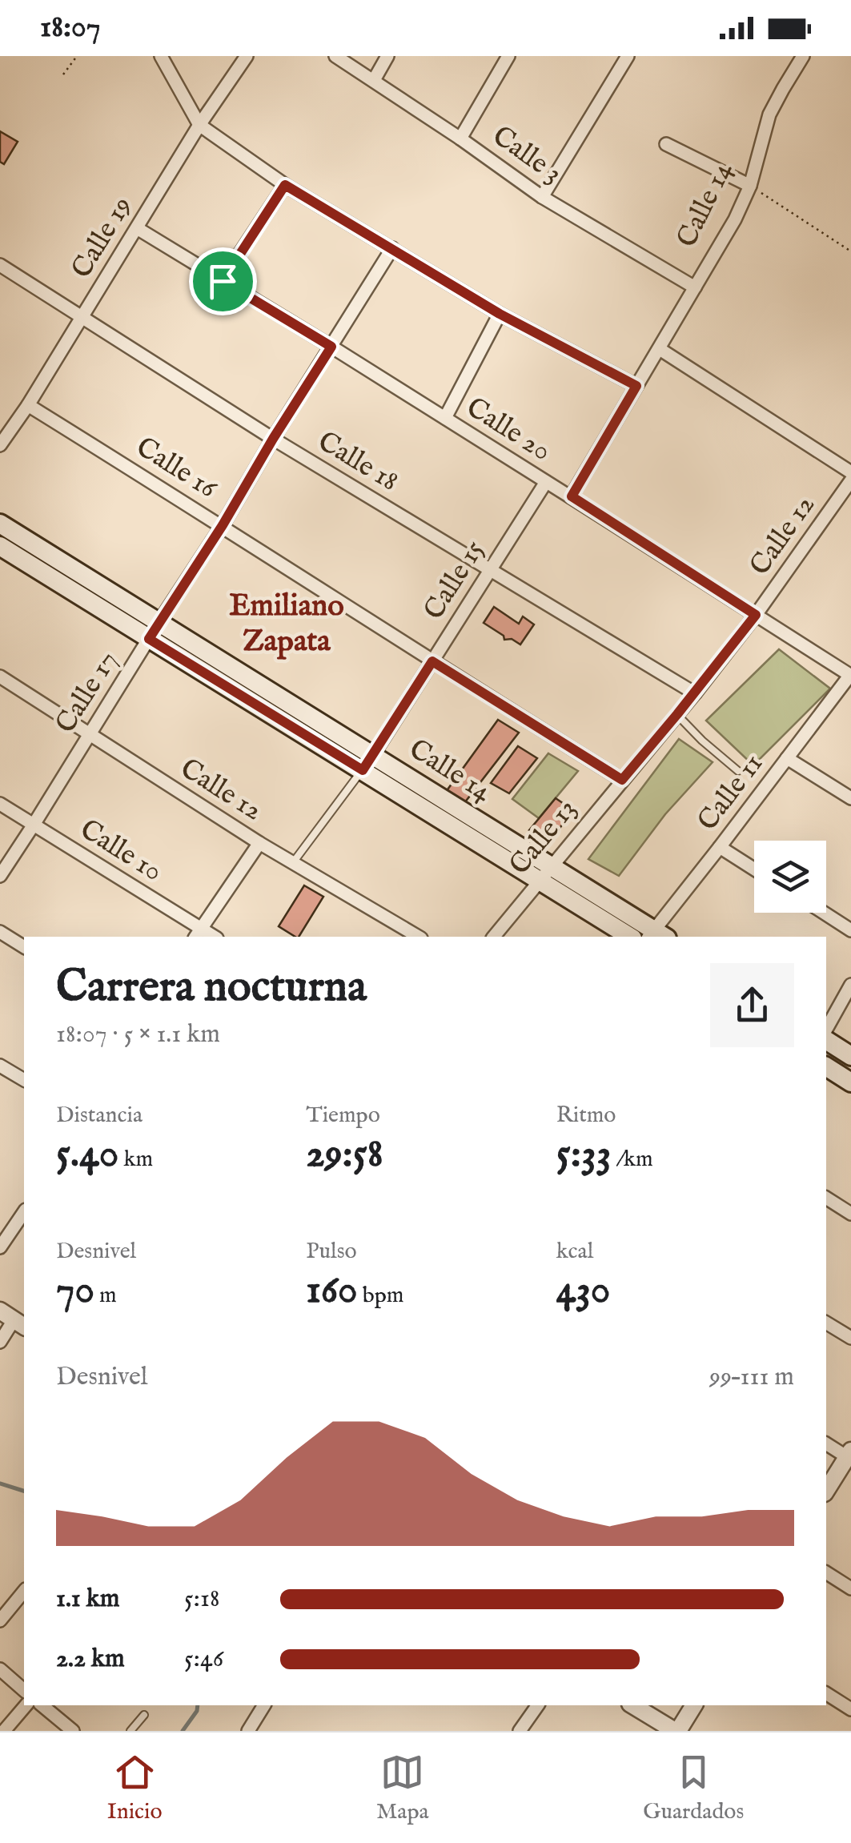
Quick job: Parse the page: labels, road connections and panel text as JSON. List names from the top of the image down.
{
  "streets": {
    "main road": ["Calle 14"],
    "street": [
      "Calle 3",
      "Calle 19",
      "Calle 20",
      "Calle 18",
      "Calle 16",
      "Calle 12",
      "Calle 15",
      "Calle 17",
      "Calle 11",
      "Calle 13",
      "Calle 10"
    ]
  },
  "crossings": [
    ["Calle 3", "Calle 14"],
    ["Calle 14", "Calle 20"],
    ["Calle 14", "Calle 15"],
    ["Calle 14", "Calle 17"],
    ["Calle 14", "Calle 11"],
    ["Calle 14", "Calle 13"],
    ["Calle 19", "Calle 20"],
    ["Calle 19", "Calle 18"],
    ["Calle 19", "Calle 16"],
    ["Calle 20", "Calle 12"],
    ["Calle 20", "Calle 15"],
    ["Calle 20", "Calle 17"],
    ["Calle 20", "Calle 11"],
    ["Calle 18", "Calle 12"],
    ["Calle 18", "Calle 15"],
    ["Calle 18", "Calle 17"],
    ["Calle 18", "Calle 13"],
    ["Calle 16", "Calle 15"],
    ["Calle 16", "Calle 17"],
    ["Calle 16", "Calle 13"],
    ["Calle 12", "Calle 15"],
    ["Calle 12", "Calle 17"],
    ["Calle 12", "Calle 13"],
    ["Calle 17", "Calle 10"]
  ],
  "districts": ["Emiliano Zapata"],
  "page": {
    "status": "18:07",
    "heading": ["Carrera nocturna", "18:07 · 5 × 1.1 km"],
    "stats": [
      ["Distancia", "5.40 km"],
      ["Tiempo", "29:58"],
      ["Ritmo", "5:33 /km"],
      ["Desnivel", "70 m"],
      ["Pulso", "160 bpm"],
      ["kcal", "430"]
    ],
    "chart": ["Desnivel", "99–111 m"],
    "list": [
      {
        "name": "1.1 km",
        "note": "5:18"
      },
      {
        "name": "2.2 km",
        "note": "5:46"
      }
    ],
    "tabs": ["Inicio", "Mapa", "Guardados"]
  }
}
